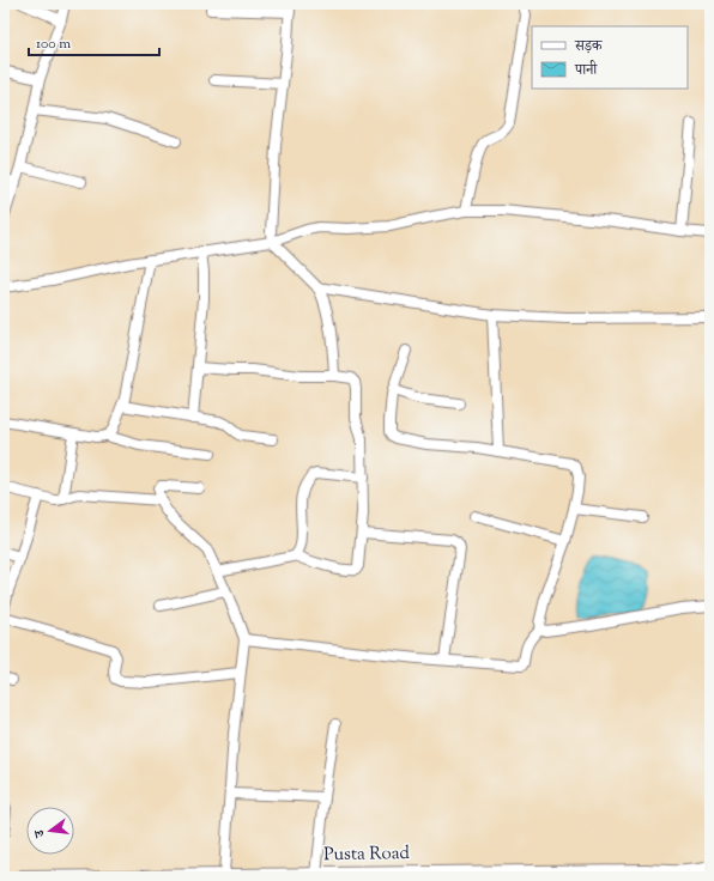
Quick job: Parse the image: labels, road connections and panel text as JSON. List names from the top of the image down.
{
  "streets": {
    "street": ["Pusta Road"]
  },
  "legend": ["सड़क", "पानी"],
  "scale_bar": "100 m",
  "north": "left"
}
